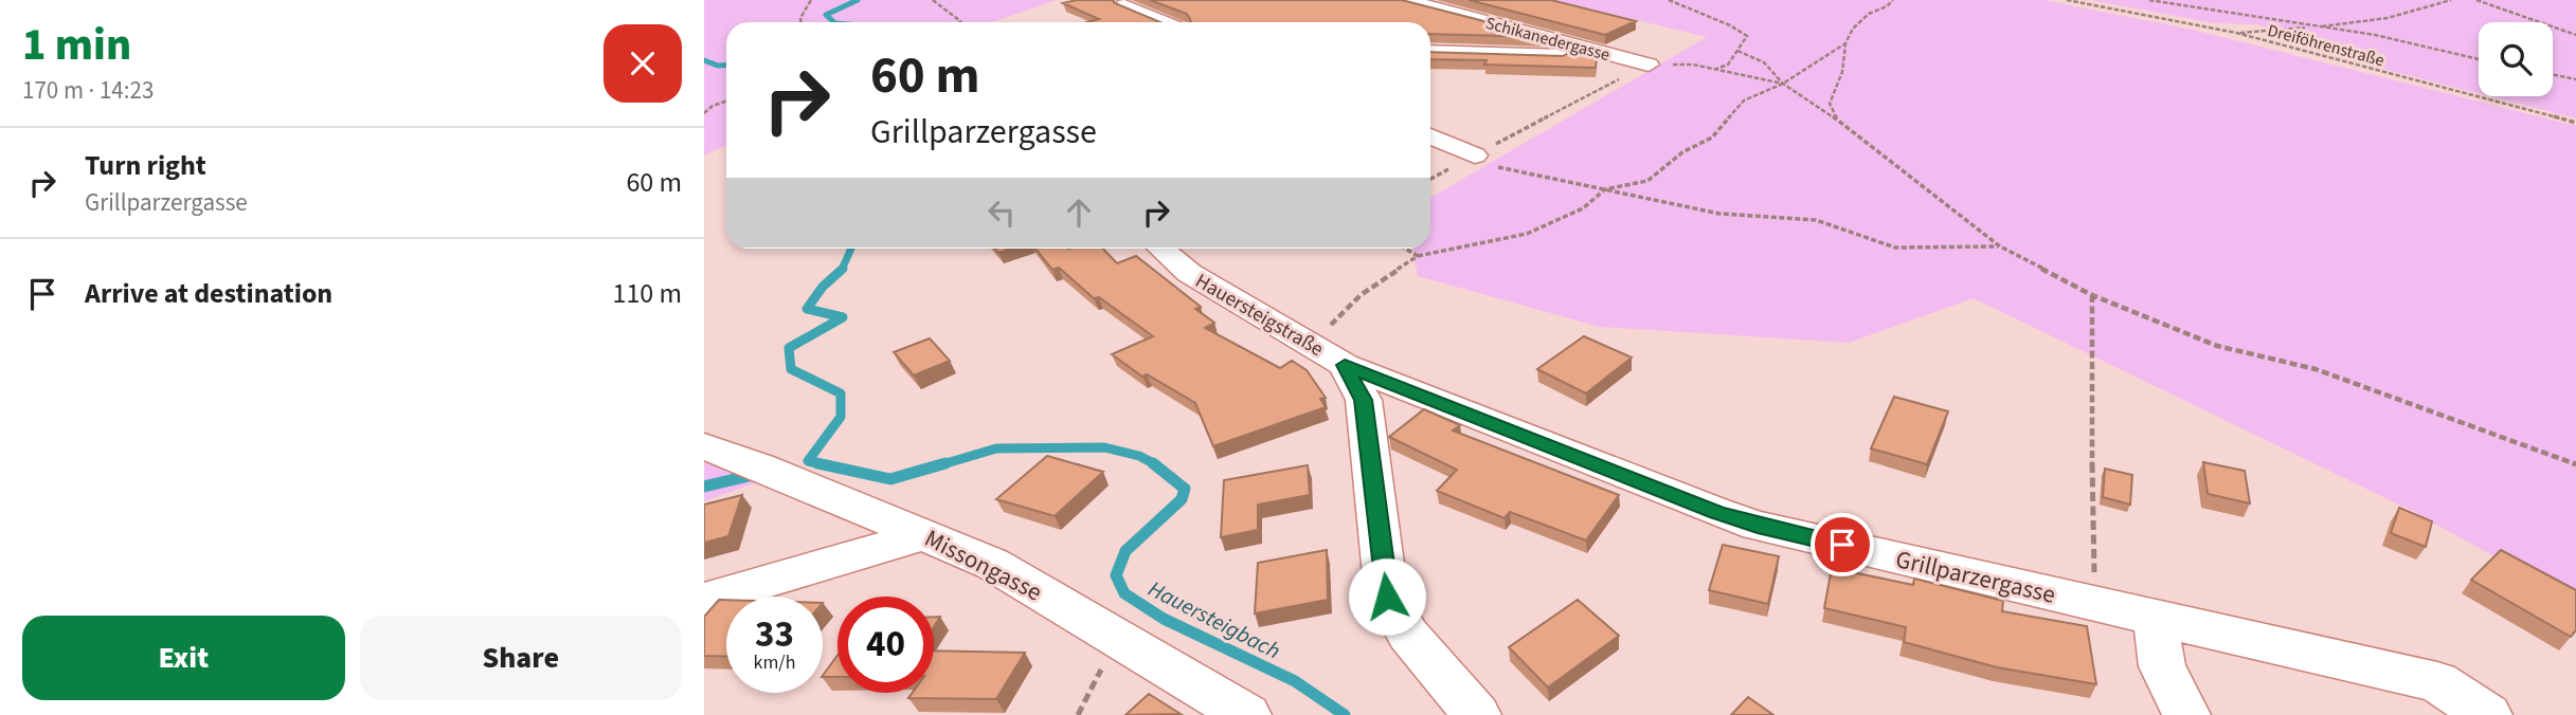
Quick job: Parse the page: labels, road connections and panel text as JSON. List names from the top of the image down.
{
  "streets": {
    "street": [
      "Schikanedergasse",
      "Hauersteigstraße",
      "Missongasse",
      "Grillparzergasse"
    ],
    "path": ["Dreiföhrenstraße"]
  },
  "crossings": [
    ["Hauersteigstraße", "Grillparzergasse"]
  ],
  "water": ["Hauersteigbach"],
  "page": {
    "heading": ["1 min", "170 m · 14:23"],
    "turn": ["60 m", "Grillparzergasse"],
    "list": [
      {
        "name": "Turn right",
        "note": "Grillparzergasse",
        "value": "60 m"
      },
      {
        "name": "Arrive at destination",
        "value": "110 m"
      }
    ],
    "speed": "33 km/h",
    "limit": "40",
    "buttons": ["Exit", "Share"]
  }
}
